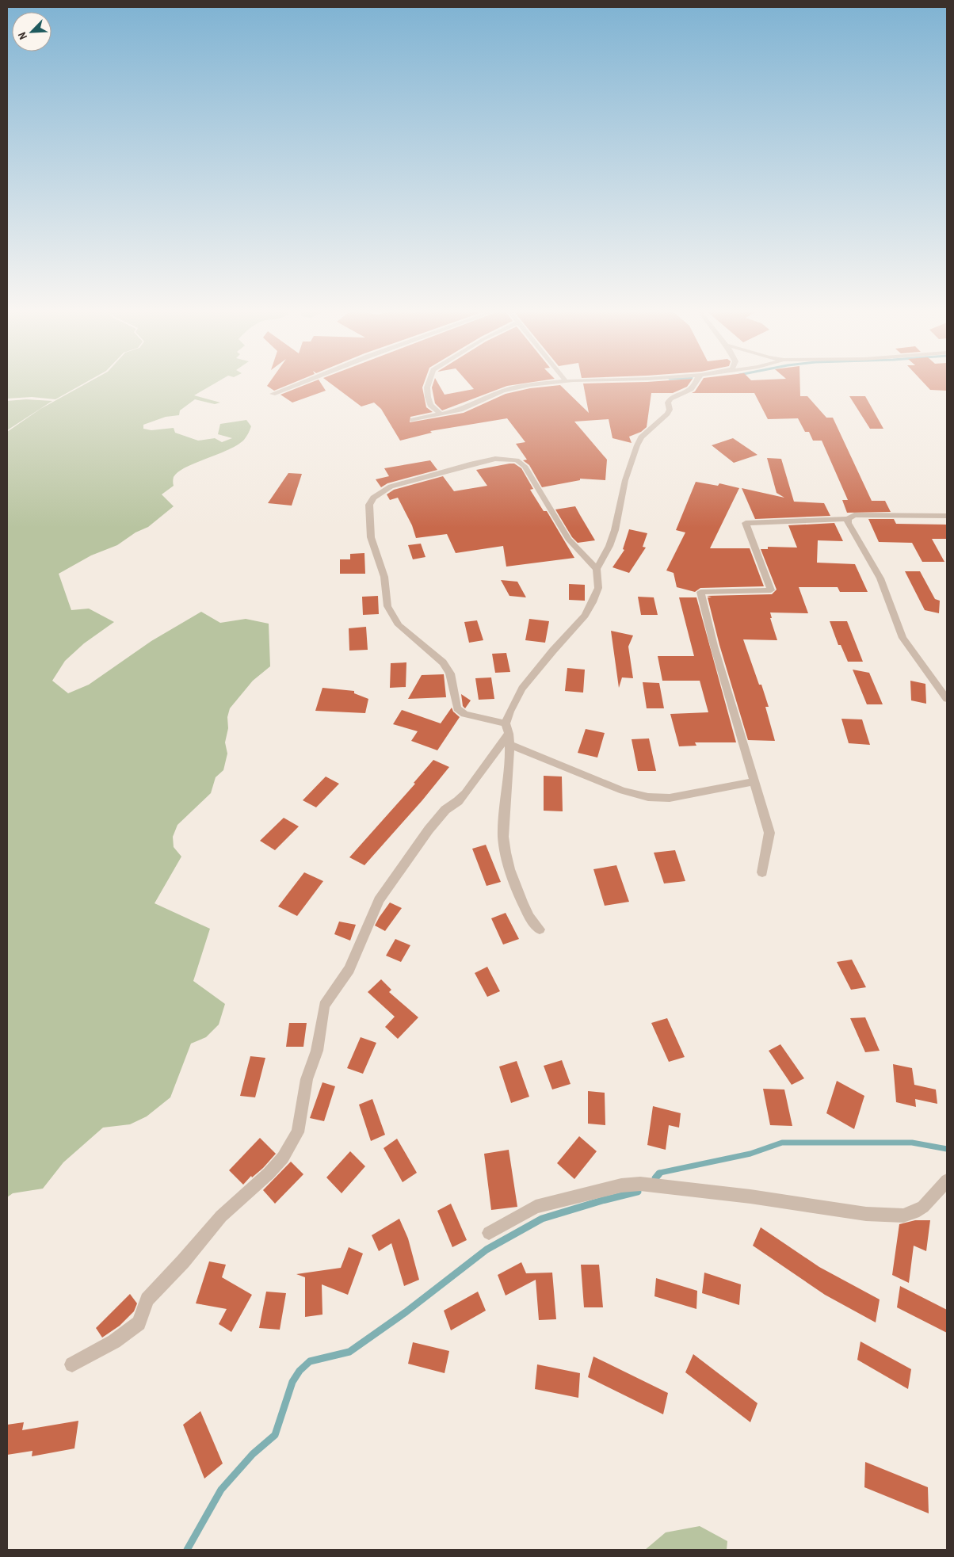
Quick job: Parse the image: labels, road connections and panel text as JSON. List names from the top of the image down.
{
  "north": "bottom left"
}
